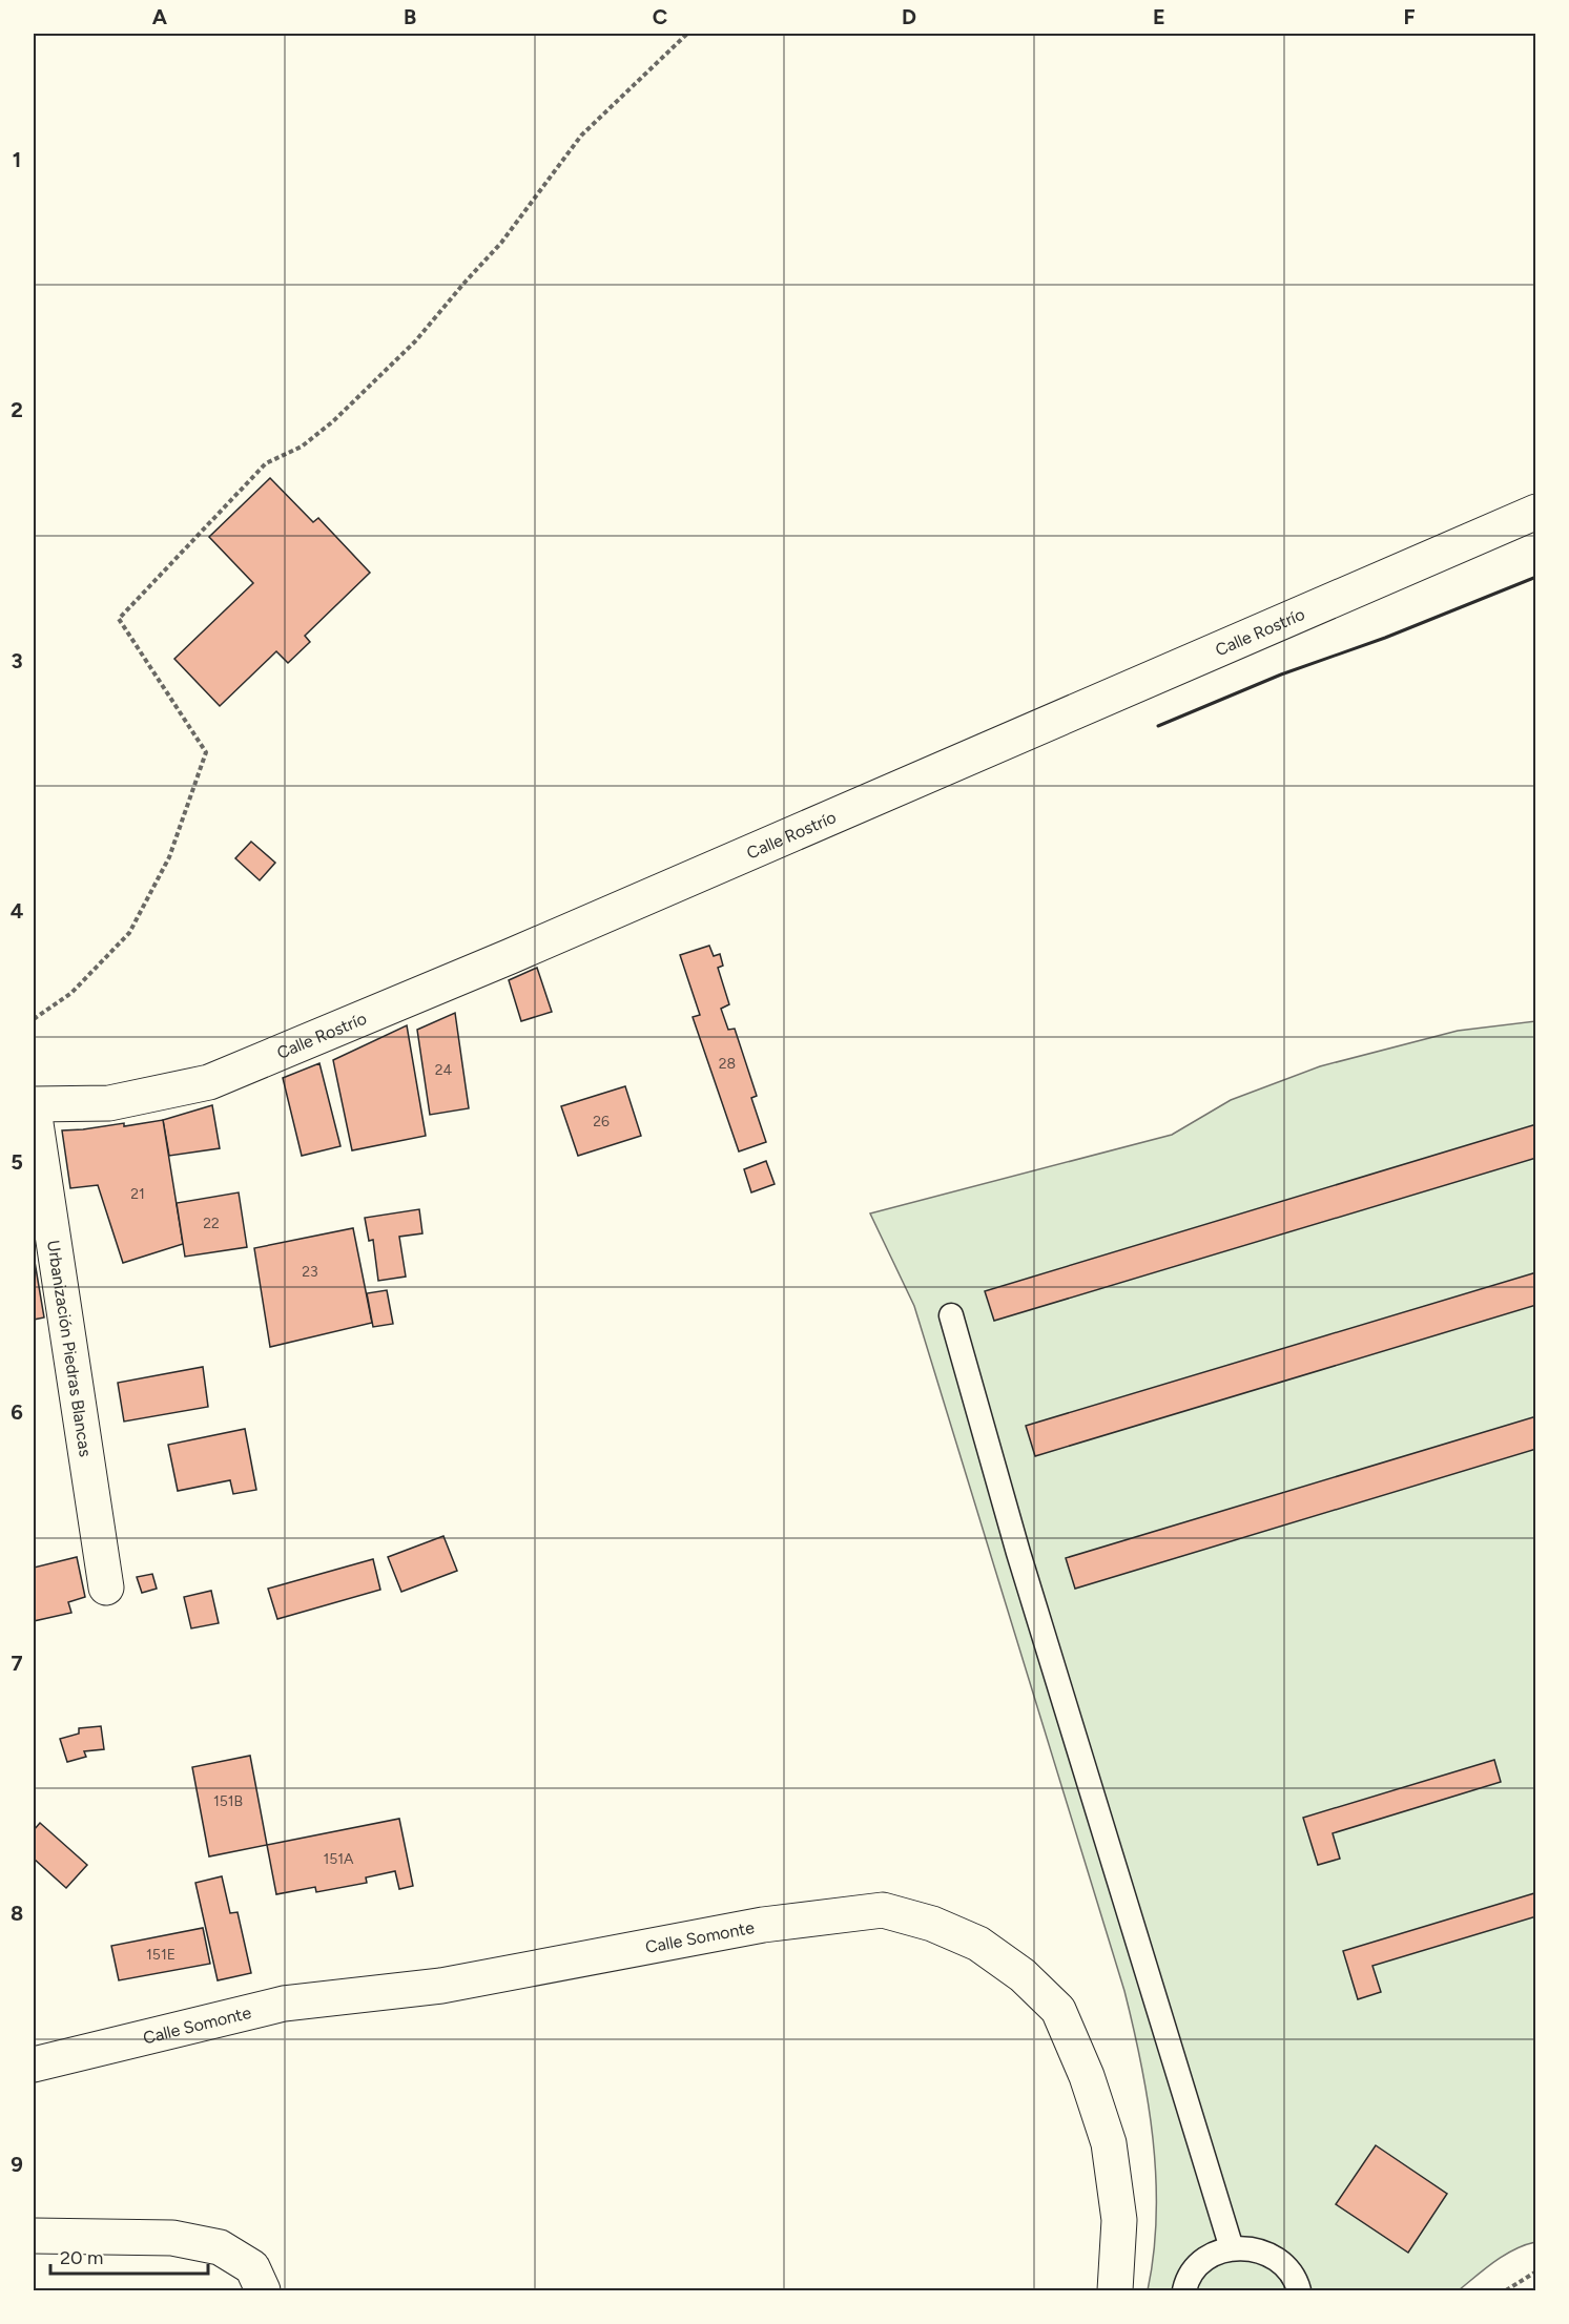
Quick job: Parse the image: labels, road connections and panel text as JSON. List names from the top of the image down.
{
  "streets": {
    "street": ["Calle Rostrío", "Urbanización Piedras Blancas", "Calle Somonte"]
  },
  "crossings": [
    ["Calle Rostrío", "Urbanización Piedras Blancas"]
  ],
  "house_numbers": [
    "28",
    "24",
    "26",
    "21",
    "22",
    "23",
    "151B",
    "151A",
    "151E"
  ],
  "scale_bar": "20 m",
  "grid": {
    "columns": [
      "A",
      "B",
      "C",
      "D",
      "E",
      "F"
    ],
    "rows": [
      "1",
      "2",
      "3",
      "4",
      "5",
      "6",
      "7",
      "8",
      "9"
    ]
  }
}
